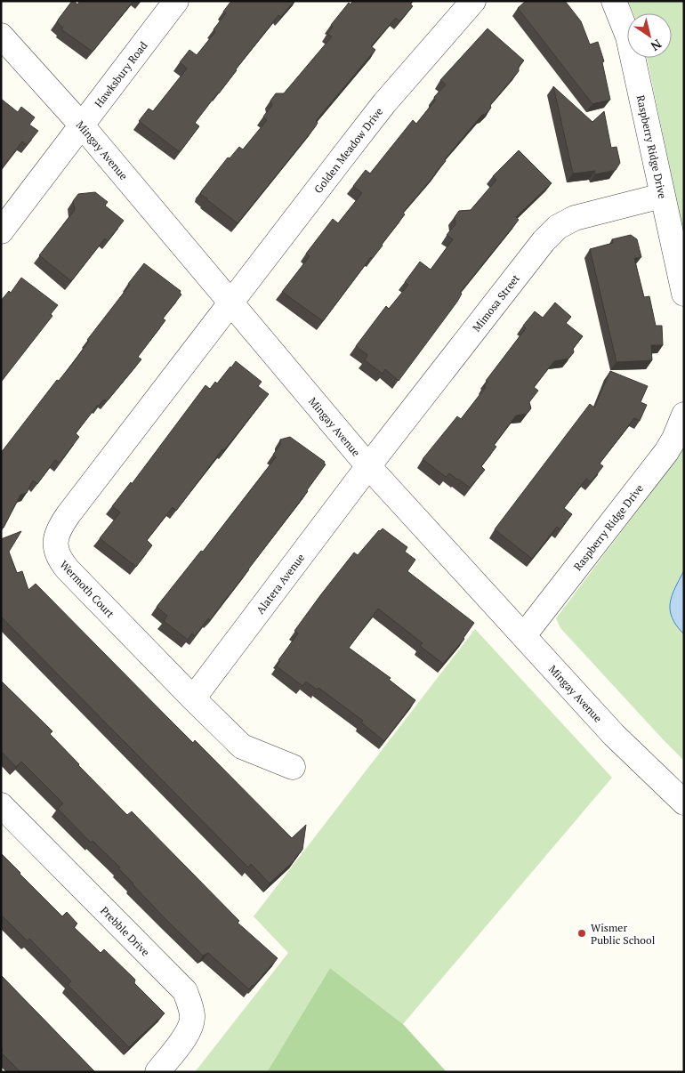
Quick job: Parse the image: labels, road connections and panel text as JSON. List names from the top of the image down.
{
  "streets": {
    "street": [
      "Hawksbury Road",
      "Raspberry Ridge Drive",
      "Golden Meadow Drive",
      "Mingay Avenue",
      "Mimosa Street",
      "Alatera Avenue",
      "Wermoth Court",
      "Prebble Drive"
    ]
  },
  "crossings": [
    ["Hawksbury Road", "Mingay Avenue"],
    ["Raspberry Ridge Drive", "Mingay Avenue"],
    ["Raspberry Ridge Drive", "Mimosa Street"],
    ["Golden Meadow Drive", "Mingay Avenue"],
    ["Golden Meadow Drive", "Wermoth Court"],
    ["Mingay Avenue", "Mimosa Street"],
    ["Mingay Avenue", "Alatera Avenue"],
    ["Mingay Avenue", "Wermoth Court"],
    ["Mimosa Street", "Alatera Avenue"],
    ["Alatera Avenue", "Wermoth Court"]
  ],
  "places": ["Wismer Public School"],
  "north": "bottom right"
}
